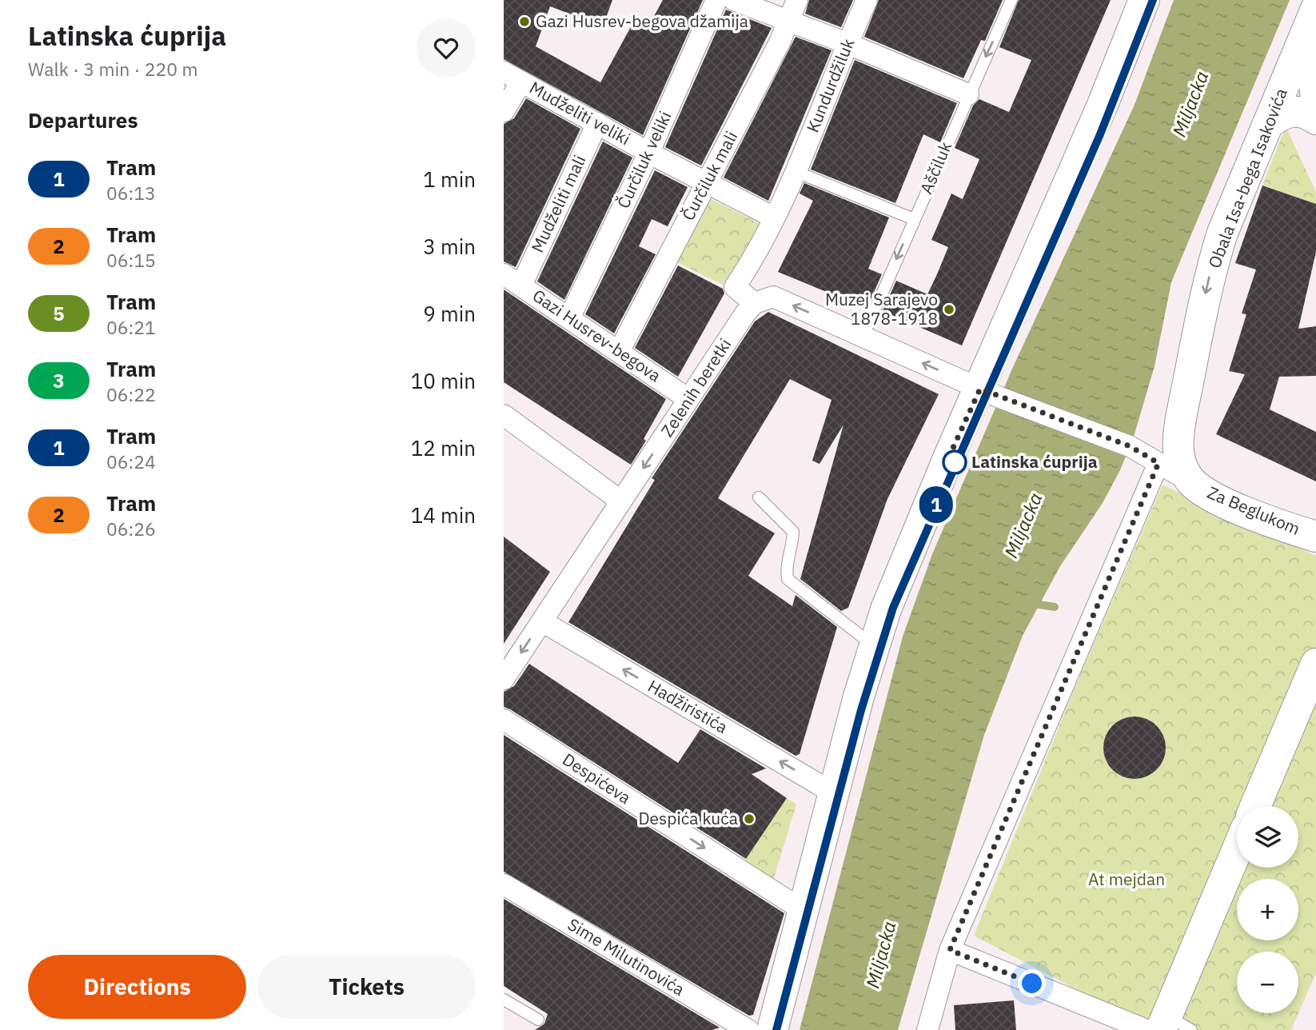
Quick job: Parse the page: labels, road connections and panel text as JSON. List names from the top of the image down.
{
  "streets": {
    "main road": ["Obala Isa-bega Isakovića", "Za Beglukom"],
    "street": [
      "Kundurdžiluk",
      "Mudželiti veliki",
      "Čurčiluk veliki",
      "Čurčiluk mali",
      "Mudželiti mali",
      "Gazi Husrev-begova",
      "Zelenih beretki",
      "Hadžiristića",
      "Despićeva",
      "Sime Milutinovića"
    ],
    "lane": ["Aščiluk"]
  },
  "crossings": [
    ["Kundurdžiluk", "Mudželiti veliki"],
    ["Kundurdžiluk", "Zelenih beretki"],
    ["Mudželiti veliki", "Čurčiluk veliki"],
    ["Mudželiti veliki", "Čurčiluk mali"],
    ["Mudželiti veliki", "Mudželiti mali"],
    ["Čurčiluk veliki", "Gazi Husrev-begova"],
    ["Čurčiluk mali", "Gazi Husrev-begova"],
    ["Obala Isa-bega Isakovića", "Za Beglukom"],
    ["Mudželiti mali", "Gazi Husrev-begova"],
    ["Gazi Husrev-begova", "Zelenih beretki"],
    ["Zelenih beretki", "Hadžiristića"]
  ],
  "one_way": [
    "Aščiluk",
    "Zelenih beretki",
    "Hadžiristića",
    "Despićeva"
  ],
  "water": ["Miljacka"],
  "parks": ["At mejdan"],
  "places": [
    "Gazi Husrev-begova džamija",
    "Muzej Sarajevo 1878-1918",
    "Latinska ćuprija",
    "Despića kuća"
  ],
  "lines": ["tram line 1"],
  "page": {
    "heading": [
      ["Latinska ćuprija", "Walk · 3 min · 220 m"],
      "Departures"
    ],
    "on_map": "1",
    "list": [
      {
        "mark": "1",
        "name": "Tram",
        "note": "06:13",
        "value": "1 min"
      },
      {
        "mark": "2",
        "name": "Tram",
        "note": "06:15",
        "value": "3 min"
      },
      {
        "mark": "5",
        "name": "Tram",
        "note": "06:21",
        "value": "9 min"
      },
      {
        "mark": "3",
        "name": "Tram",
        "note": "06:22",
        "value": "10 min"
      },
      {
        "mark": "1",
        "name": "Tram",
        "note": "06:24",
        "value": "12 min"
      },
      {
        "mark": "2",
        "name": "Tram",
        "note": "06:26",
        "value": "14 min"
      }
    ],
    "map_buttons": ["+", "−"],
    "buttons": ["Directions", "Tickets"]
  }
}
